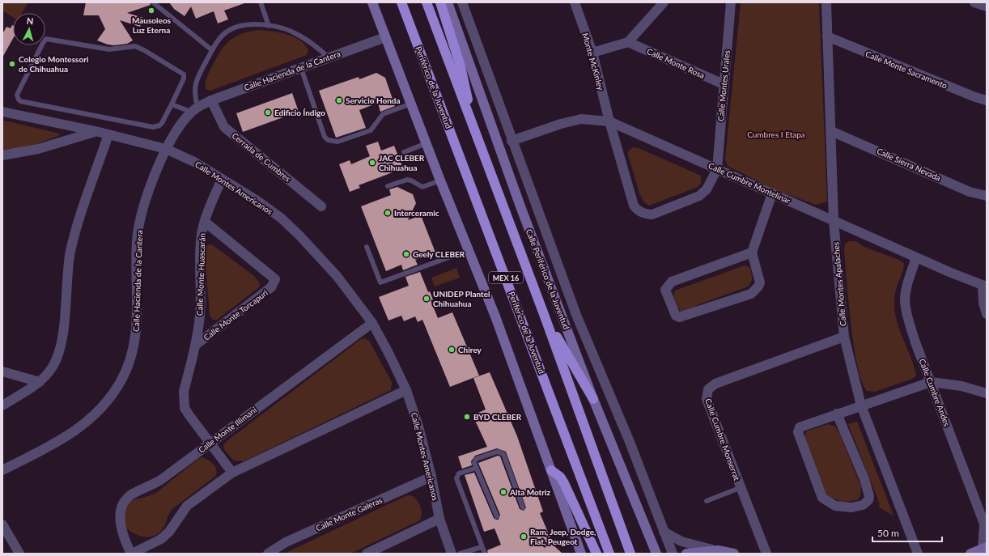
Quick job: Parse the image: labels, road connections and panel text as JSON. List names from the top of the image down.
{
  "streets": {
    "highway": ["Periférico de la Juventud", "MEX 16"],
    "main road": ["Calle Periférico de la Juventud"],
    "street": [
      "Monte McKinley",
      "Calle Monte Rosa",
      "Calle Monte Sacramento",
      "Calle Hacienda de la Cantera",
      "Calle Montes Urales",
      "Cerrada de Cumbres",
      "Calle Sierra Nevada",
      "Calle Cumbre Montelinar",
      "Calle Montes Americanos",
      "Calle Monte Huascarán",
      "Calle Montes Apalaches",
      "Calle Monte Torcapuri",
      "Calle Cumbre Andes",
      "Calle Monte Illimani",
      "Calle Cumbre Monserrat",
      "Calle Monte Galeras"
    ]
  },
  "crossings": [
    ["Monte McKinley", "Calle Montes Urales"],
    ["Monte McKinley", "Calle Cumbre Montelinar"],
    ["Calle Monte Rosa", "Calle Montes Urales"],
    ["Calle Monte Sacramento", "Calle Montes Apalaches"],
    ["Calle Hacienda de la Cantera", "Cerrada de Cumbres"],
    ["Calle Hacienda de la Cantera", "Calle Montes Americanos"],
    ["Calle Montes Urales", "Calle Cumbre Montelinar"],
    ["Calle Sierra Nevada", "Calle Montes Apalaches"],
    ["Calle Cumbre Montelinar", "Calle Montes Apalaches"],
    ["Calle Cumbre Montelinar", "Calle Cumbre Andes"],
    ["Calle Montes Americanos", "Calle Monte Huascarán"],
    ["Calle Montes Americanos", "Calle Monte Illimani"],
    ["Calle Montes Americanos", "Calle Monte Galeras"],
    ["Calle Monte Huascarán", "Calle Monte Torcapuri"],
    ["Calle Monte Huascarán", "Calle Monte Illimani"],
    ["Calle Montes Apalaches", "Calle Cumbre Monserrat"]
  ],
  "parks": ["Cumbres I Etapa"],
  "places": [
    "Mausoleos Luz Eterna",
    "Colegio Montessori de Chihuahua",
    "Servicio Honda",
    "Edificio Índigo",
    "JAC CLEBER Chihuahua",
    "Interceramic",
    "Geely CLEBER",
    "UNIDEP Plantel Chihuahua",
    "Chirey",
    "BYD CLEBER",
    "Alta Motriz",
    "Ram, Jeep, Dodge, Fiat, Peugeot"
  ],
  "scale_bar": "50 m",
  "north": "top"
}
